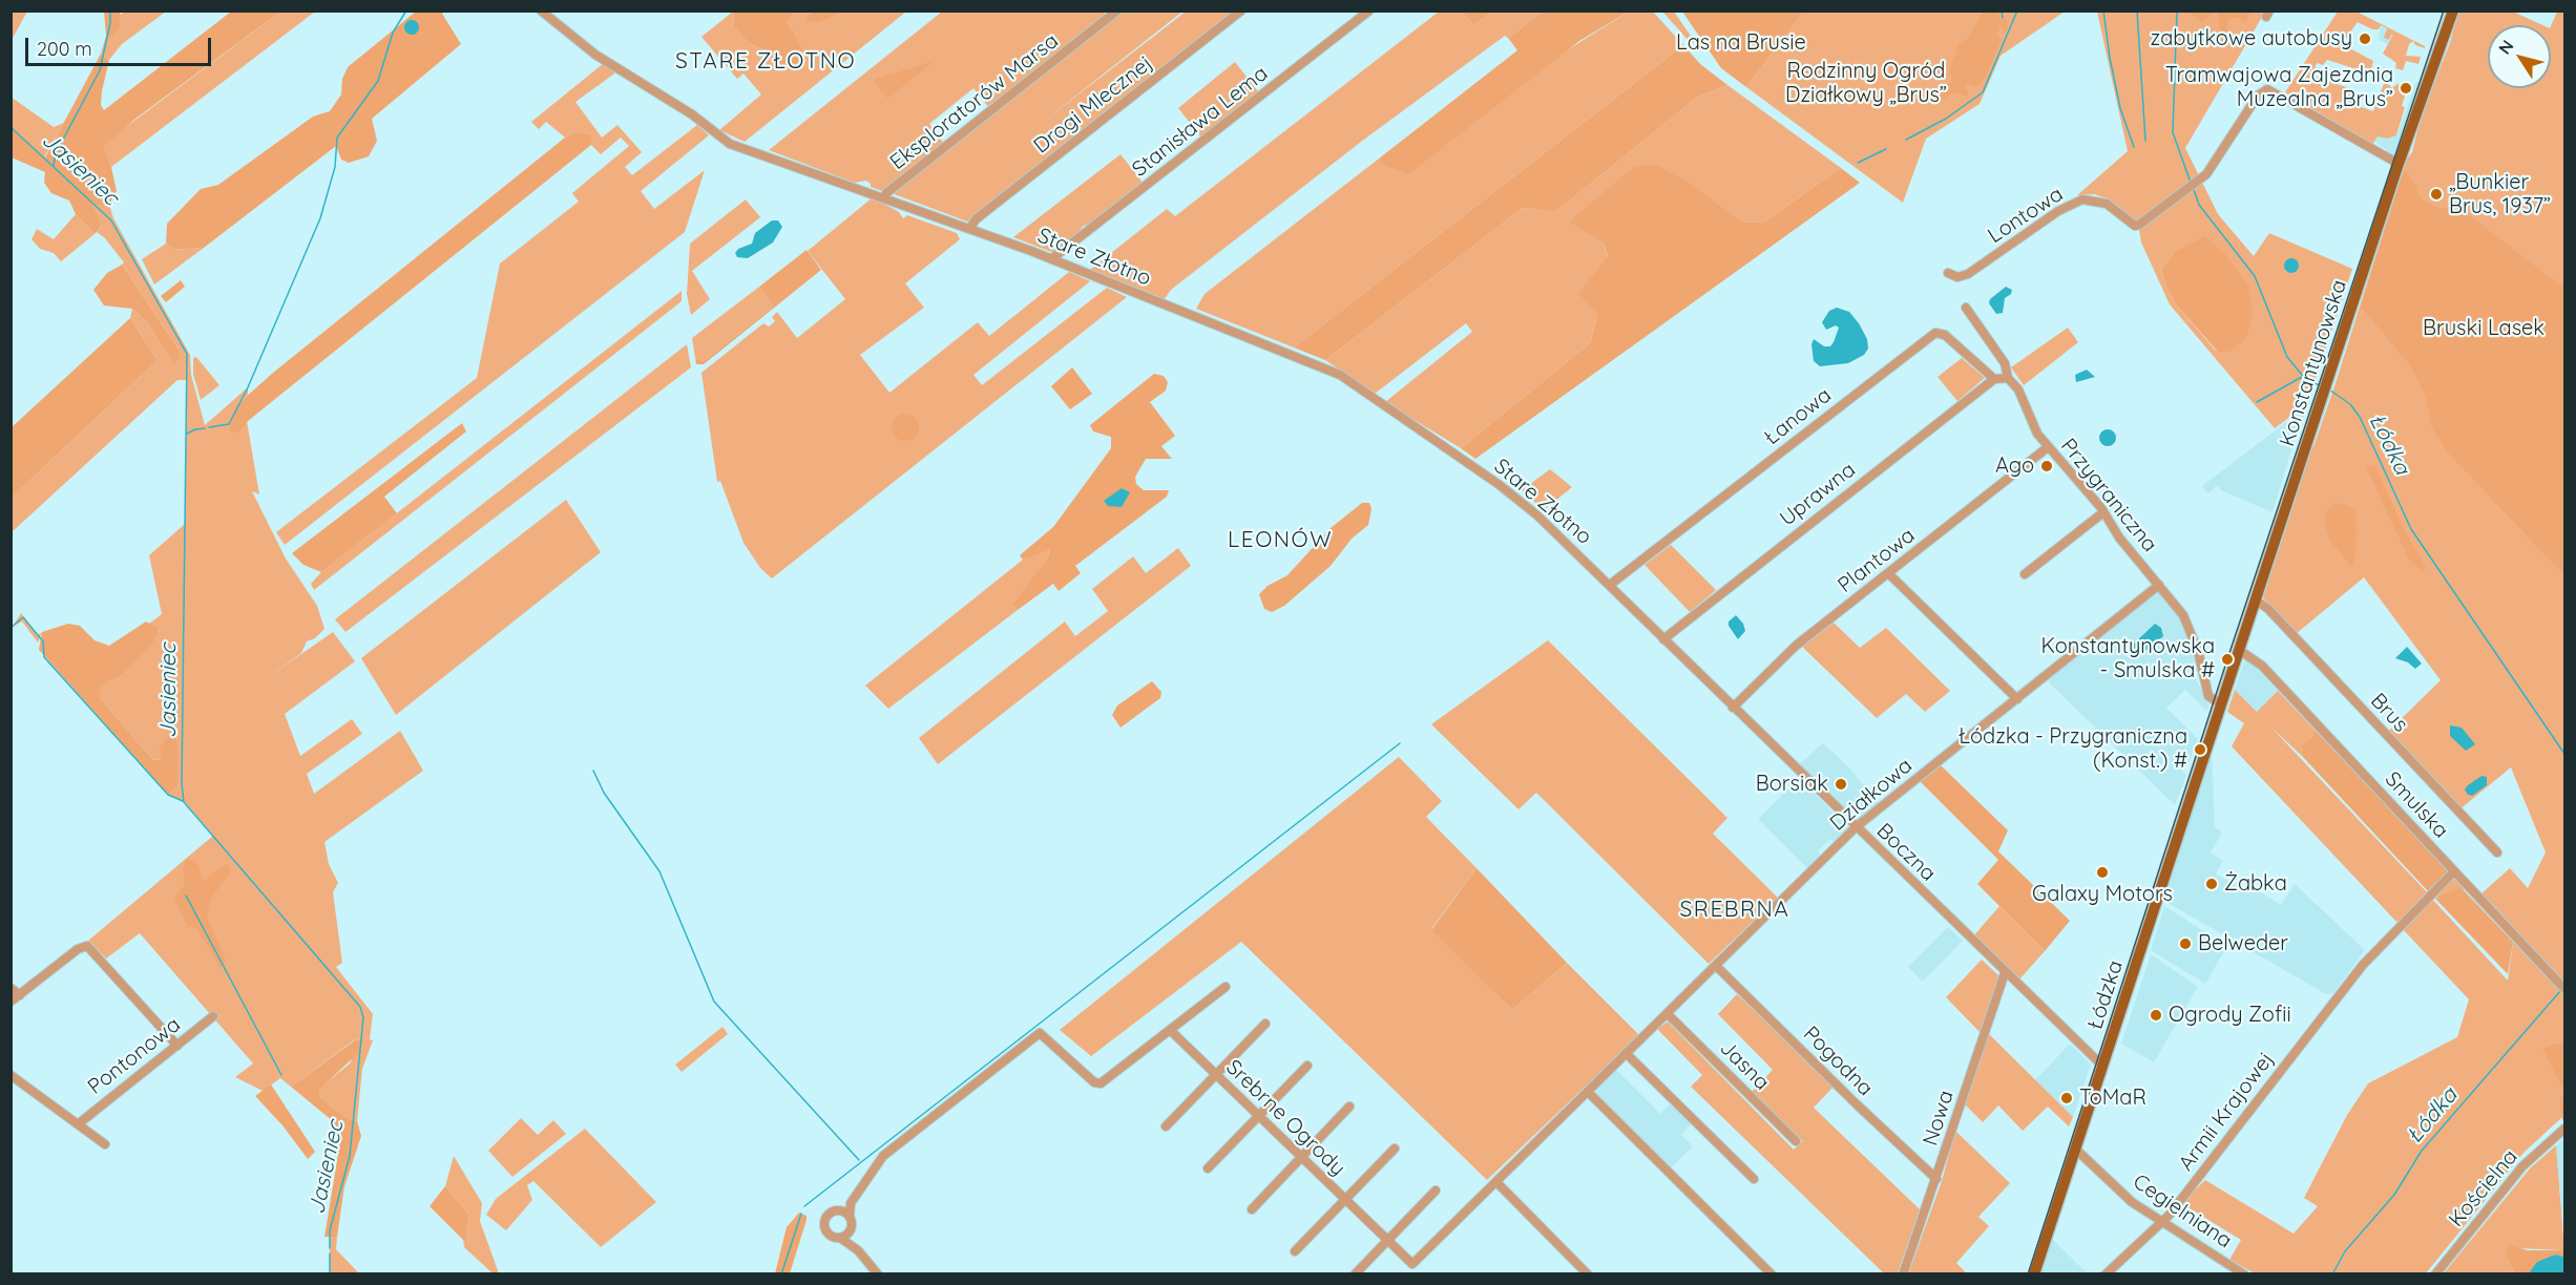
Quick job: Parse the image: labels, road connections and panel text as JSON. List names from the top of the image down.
{
  "streets": {
    "main road": ["Konstantynowska", "Łódzka"],
    "street": [
      "Eksploratorów Marsa",
      "Drogi Mlecznej",
      "Stanisława Lema",
      "Lontowa",
      "Stare Złotno",
      "Łanowa",
      "Uprawna",
      "Przygraniczna",
      "Plantowa",
      "Brus",
      "Działkowa",
      "Smulska",
      "Boczna",
      "Pontonowa",
      "Pogodna",
      "Jasna",
      "Armii Krajowej",
      "Srebrne Ogrody",
      "Nowa",
      "Kościelna",
      "Cegielniana"
    ]
  },
  "crossings": [
    ["Eksploratorów Marsa", "Stare Złotno"],
    ["Drogi Mlecznej", "Stare Złotno"],
    ["Stanisława Lema", "Stare Złotno"],
    ["Lontowa", "Konstantynowska"],
    ["Stare Złotno", "Łanowa"],
    ["Stare Złotno", "Boczna"],
    ["Konstantynowska", "Przygraniczna"],
    ["Konstantynowska", "Brus"],
    ["Konstantynowska", "Smulska"],
    ["Konstantynowska", "Łódzka"],
    ["Łanowa", "Uprawna"],
    ["Łanowa", "Boczna"],
    ["Uprawna", "Boczna"],
    ["Przygraniczna", "Plantowa"],
    ["Przygraniczna", "Działkowa"],
    ["Plantowa", "Boczna"],
    ["Działkowa", "Boczna"],
    ["Działkowa", "Pogodna"],
    ["Działkowa", "Jasna"],
    ["Działkowa", "Srebrne Ogrody"],
    ["Smulska", "Armii Krajowej"],
    ["Boczna", "Łódzka"],
    ["Boczna", "Nowa"],
    ["Łódzka", "Cegielniana"],
    ["Pogodna", "Nowa"],
    ["Armii Krajowej", "Cegielniana"]
  ],
  "districts": ["STARE ZŁOTNO", "LEONÓW", "SREBRNA"],
  "water": ["Jasieniec", "Łódka"],
  "parks": ["Las na Brusie", "Rodzinny Ogród Działkowy „Brus”", "Bruski Lasek"],
  "places": [
    "zabytkowe autobusy",
    "Tramwajowa Zajezdnia Muzealna „Brus”",
    "„Bunkier Brus, 1937”",
    "Ago",
    "Konstantynowska - Smulska #",
    "Łódzka - Przygraniczna (Konst.) #",
    "Borsiak",
    "Galaxy Motors",
    "Żabka",
    "Belweder",
    "Ogrody Zofii",
    "ToMaR"
  ],
  "scale_bar": "200 m",
  "north": "top left"
}
